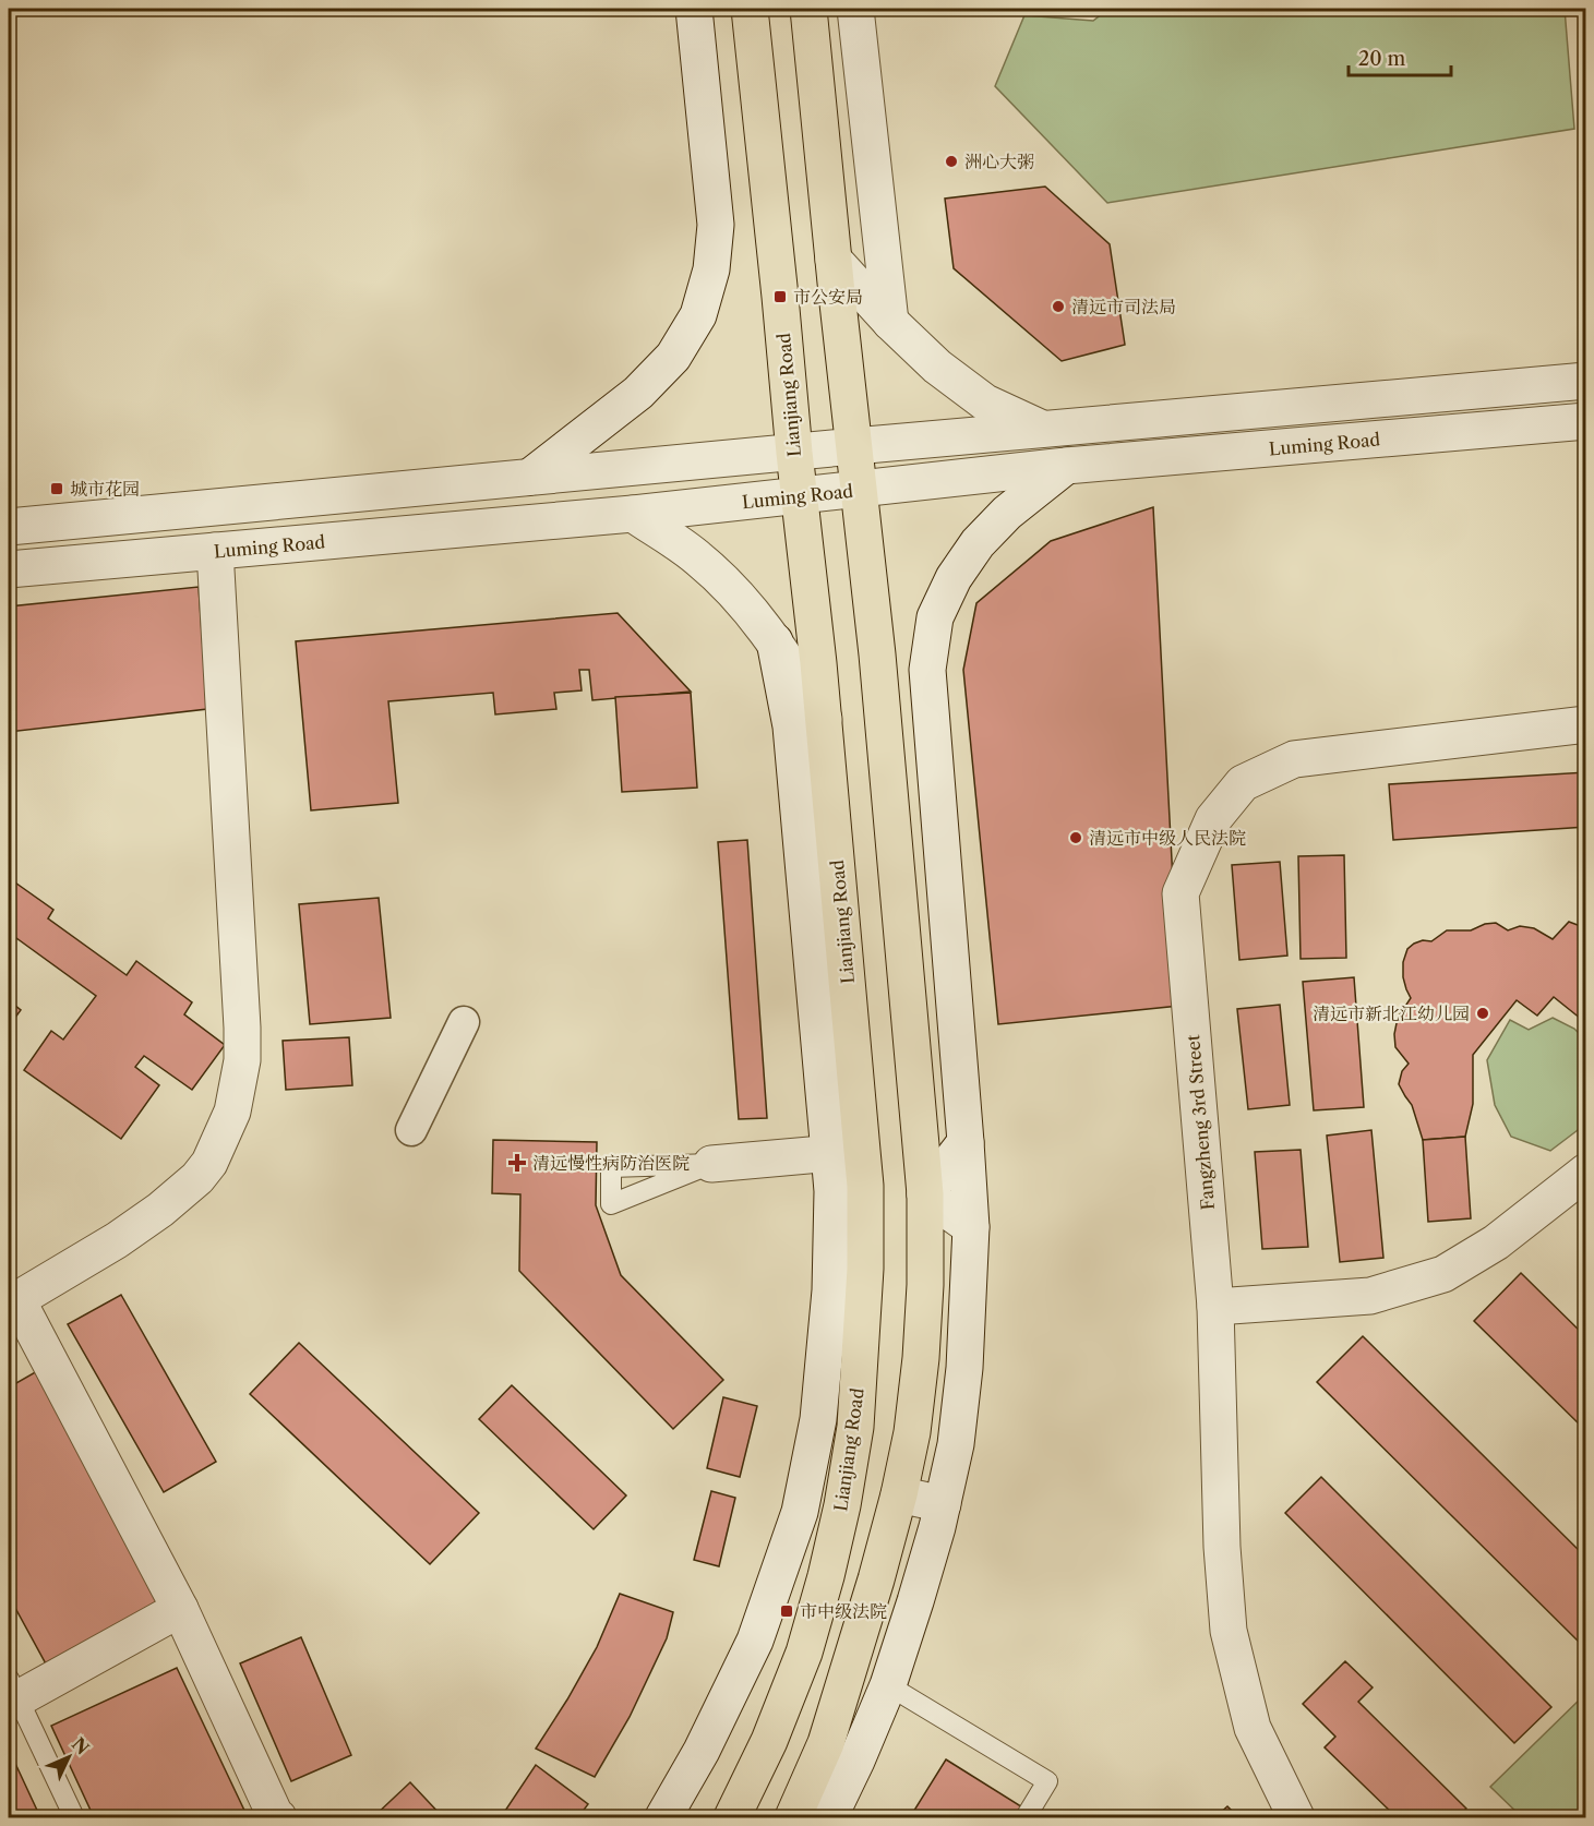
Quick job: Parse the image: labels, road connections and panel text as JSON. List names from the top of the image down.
{
  "streets": {
    "main road": ["Lianjiang Road"],
    "street": ["Luming Road", "Fangzheng 3rd Street"]
  },
  "crossings": [
    ["Lianjiang Road", "Luming Road"]
  ],
  "places": {
    "other": [
      "洲心大粥",
      "清远市司法局",
      "清远市中级人民法院",
      "清远市新北江幼儿园"
    ],
    "transit": ["市公安局", "城市花园", "市中级法院"],
    "health": ["清远慢性病防治医院"]
  },
  "scale_bar": "20 m",
  "north": "top right"
}
